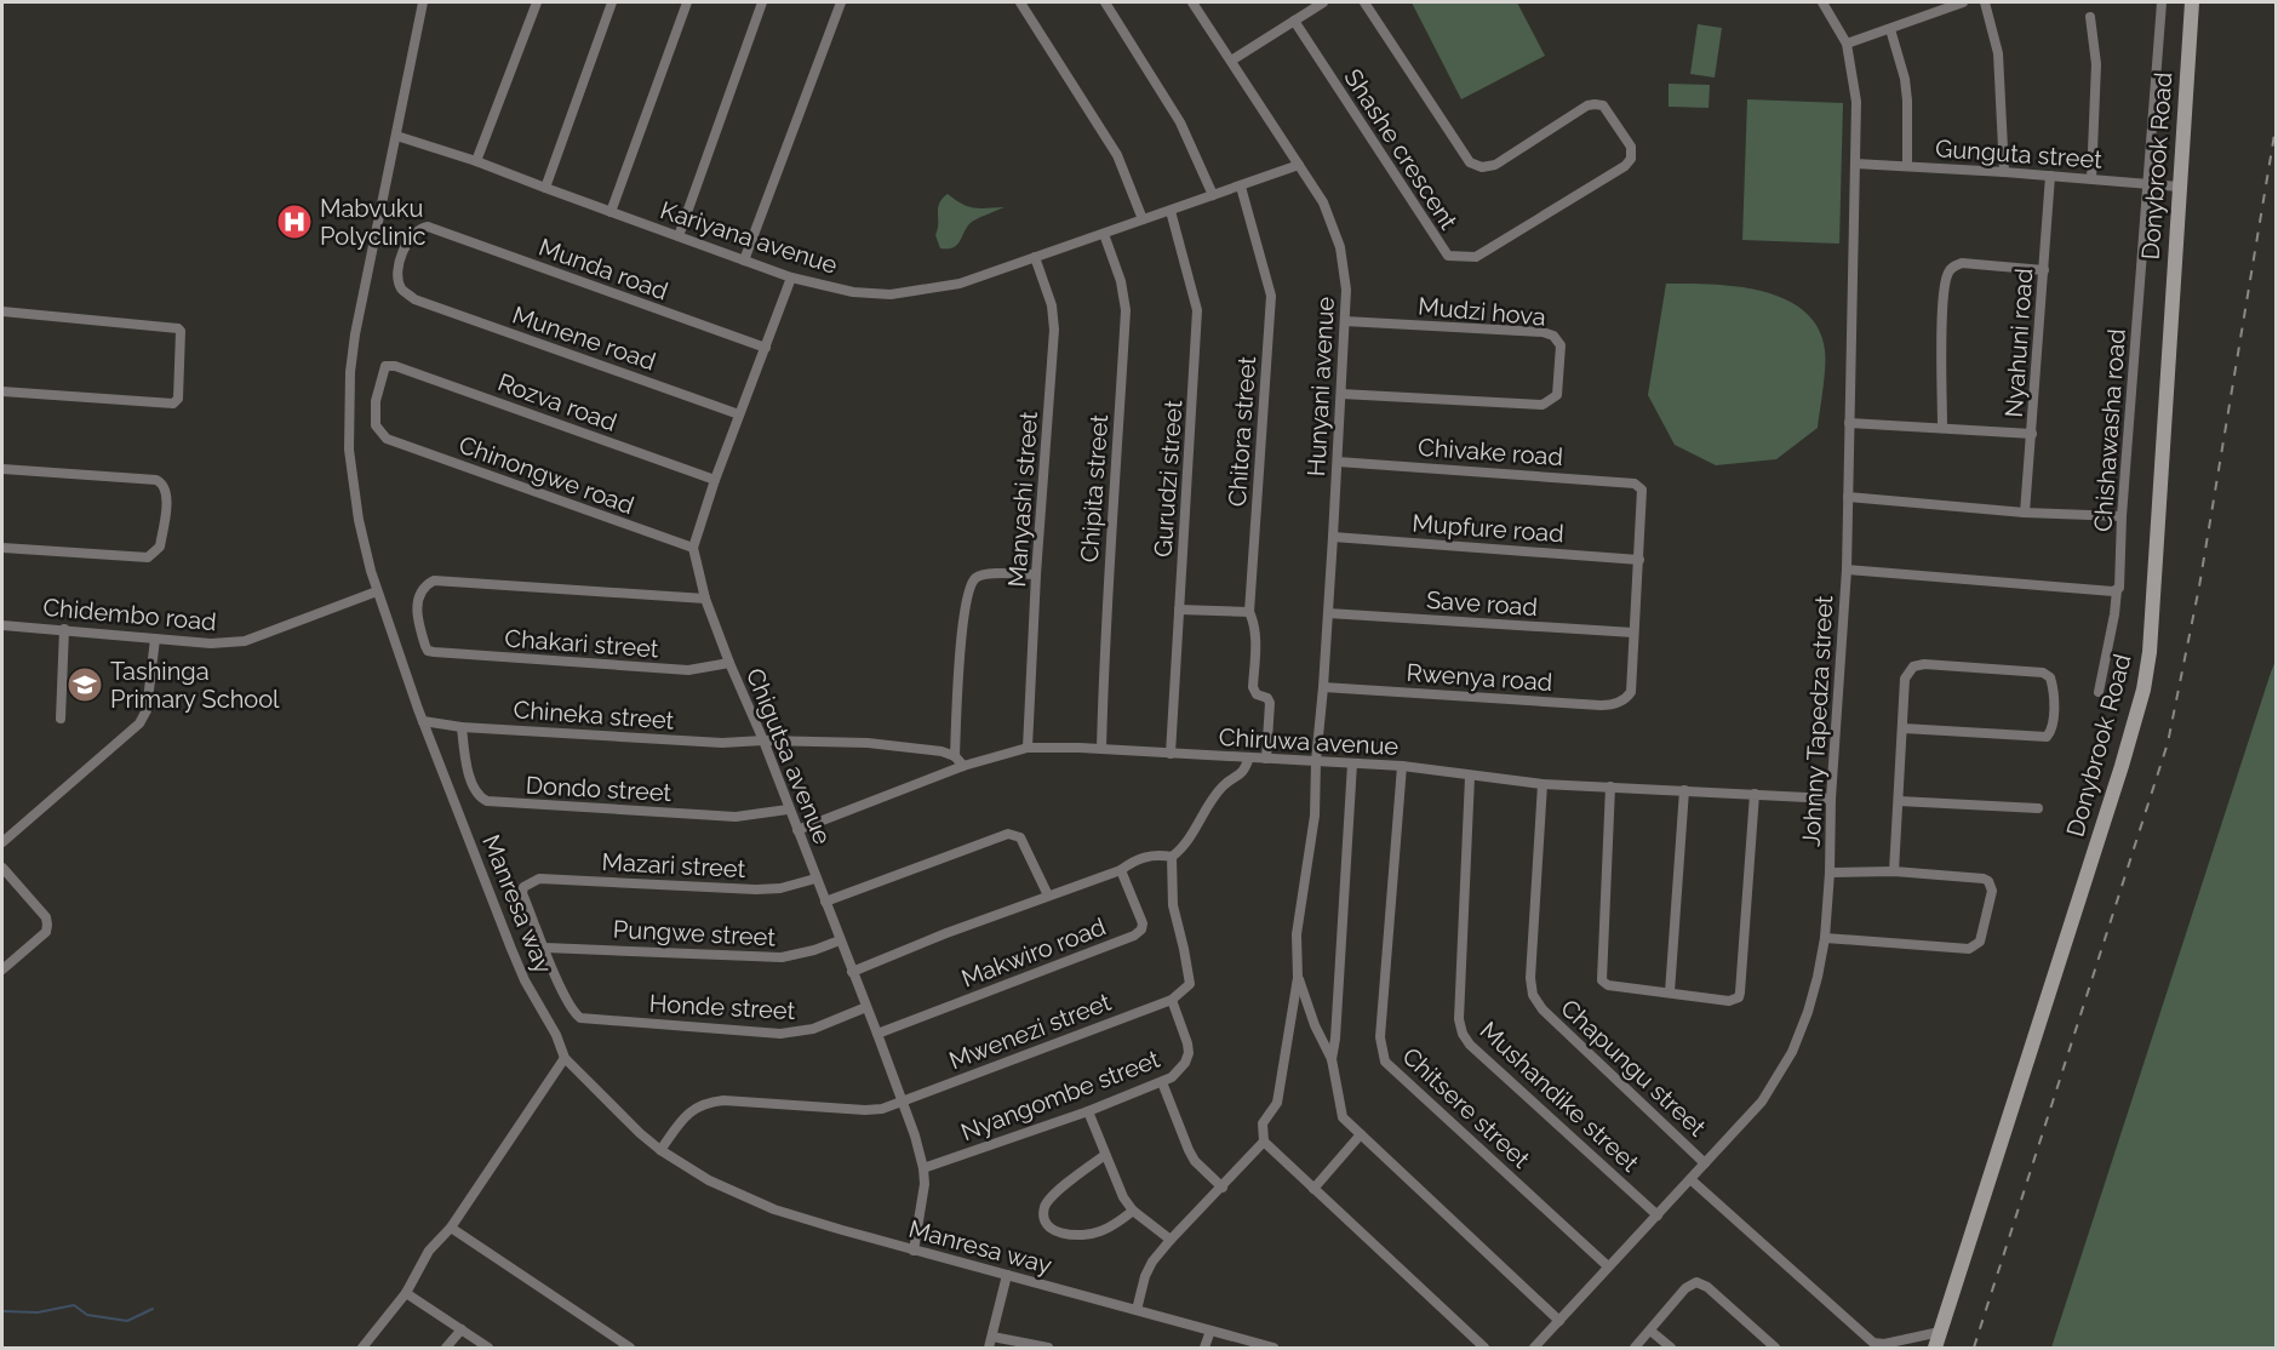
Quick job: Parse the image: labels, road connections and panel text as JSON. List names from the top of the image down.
{
  "streets": {
    "street": [
      "Shashe crescent",
      "Gunguta street",
      "Donybrook Road",
      "Kariyana avenue",
      "Munda road",
      "Mudzi hova",
      "Munene road",
      "Nyahuni road",
      "Hunyani avenue",
      "Rozva road",
      "Chishawasha road",
      "Chitora street",
      "Chivake road",
      "Chinongwe road",
      "Gurudzi street",
      "Chipita street",
      "Manyashi street",
      "Mupfure road",
      "Save road",
      "Chidembo road",
      "Chakari street",
      "Rwenya road",
      "Chineka street",
      "Johnny Tapedza street",
      "Chiruwa avenue",
      "Chigutsa avenue",
      "Dondo street",
      "Mazari street",
      "Manresa way",
      "Pungwe street",
      "Makwiro road",
      "Honde street",
      "Mwenezi street",
      "Chapungu street",
      "Nyangombe street",
      "Mushandike street",
      "Chitsere street"
    ]
  },
  "crossings": [
    ["Gunguta street", "Donybrook Road"],
    ["Gunguta street", "Nyahuni road"],
    ["Gunguta street", "Chishawasha road"],
    ["Gunguta street", "Johnny Tapedza street"],
    ["Kariyana avenue", "Hunyani avenue"],
    ["Kariyana avenue", "Chitora street"],
    ["Kariyana avenue", "Gurudzi street"],
    ["Kariyana avenue", "Chipita street"],
    ["Kariyana avenue", "Manyashi street"],
    ["Kariyana avenue", "Manresa way"],
    ["Munda road", "Munene road"],
    ["Mudzi hova", "Hunyani avenue"],
    ["Hunyani avenue", "Chivake road"],
    ["Hunyani avenue", "Mupfure road"],
    ["Hunyani avenue", "Save road"],
    ["Hunyani avenue", "Rwenya road"],
    ["Hunyani avenue", "Chiruwa avenue"],
    ["Rozva road", "Chinongwe road"],
    ["Chitora street", "Chiruwa avenue"],
    ["Chivake road", "Mupfure road"],
    ["Chinongwe road", "Chigutsa avenue"],
    ["Gurudzi street", "Chiruwa avenue"],
    ["Chipita street", "Chiruwa avenue"],
    ["Manyashi street", "Chiruwa avenue"],
    ["Save road", "Rwenya road"],
    ["Chidembo road", "Manresa way"],
    ["Chakari street", "Chigutsa avenue"],
    ["Chineka street", "Chigutsa avenue"],
    ["Chineka street", "Dondo street"],
    ["Chineka street", "Manresa way"],
    ["Johnny Tapedza street", "Chiruwa avenue"],
    ["Johnny Tapedza street", "Chapungu street"],
    ["Johnny Tapedza street", "Mushandike street"],
    ["Johnny Tapedza street", "Chitsere street"],
    ["Chiruwa avenue", "Chigutsa avenue"],
    ["Chiruwa avenue", "Chapungu street"],
    ["Chiruwa avenue", "Mushandike street"],
    ["Chiruwa avenue", "Chitsere street"],
    ["Chigutsa avenue", "Dondo street"],
    ["Chigutsa avenue", "Mazari street"],
    ["Chigutsa avenue", "Manresa way"],
    ["Chigutsa avenue", "Pungwe street"],
    ["Chigutsa avenue", "Makwiro road"],
    ["Chigutsa avenue", "Honde street"],
    ["Chigutsa avenue", "Mwenezi street"],
    ["Chigutsa avenue", "Nyangombe street"],
    ["Mazari street", "Pungwe street"],
    ["Mazari street", "Honde street"],
    ["Manresa way", "Mwenezi street"],
    ["Pungwe street", "Honde street"],
    ["Mwenezi street", "Nyangombe street"]
  ],
  "places": {
    "hospital": ["Mabvuku Polyclinic"],
    "school or university": ["Tashinga Primary School"]
  }
}
